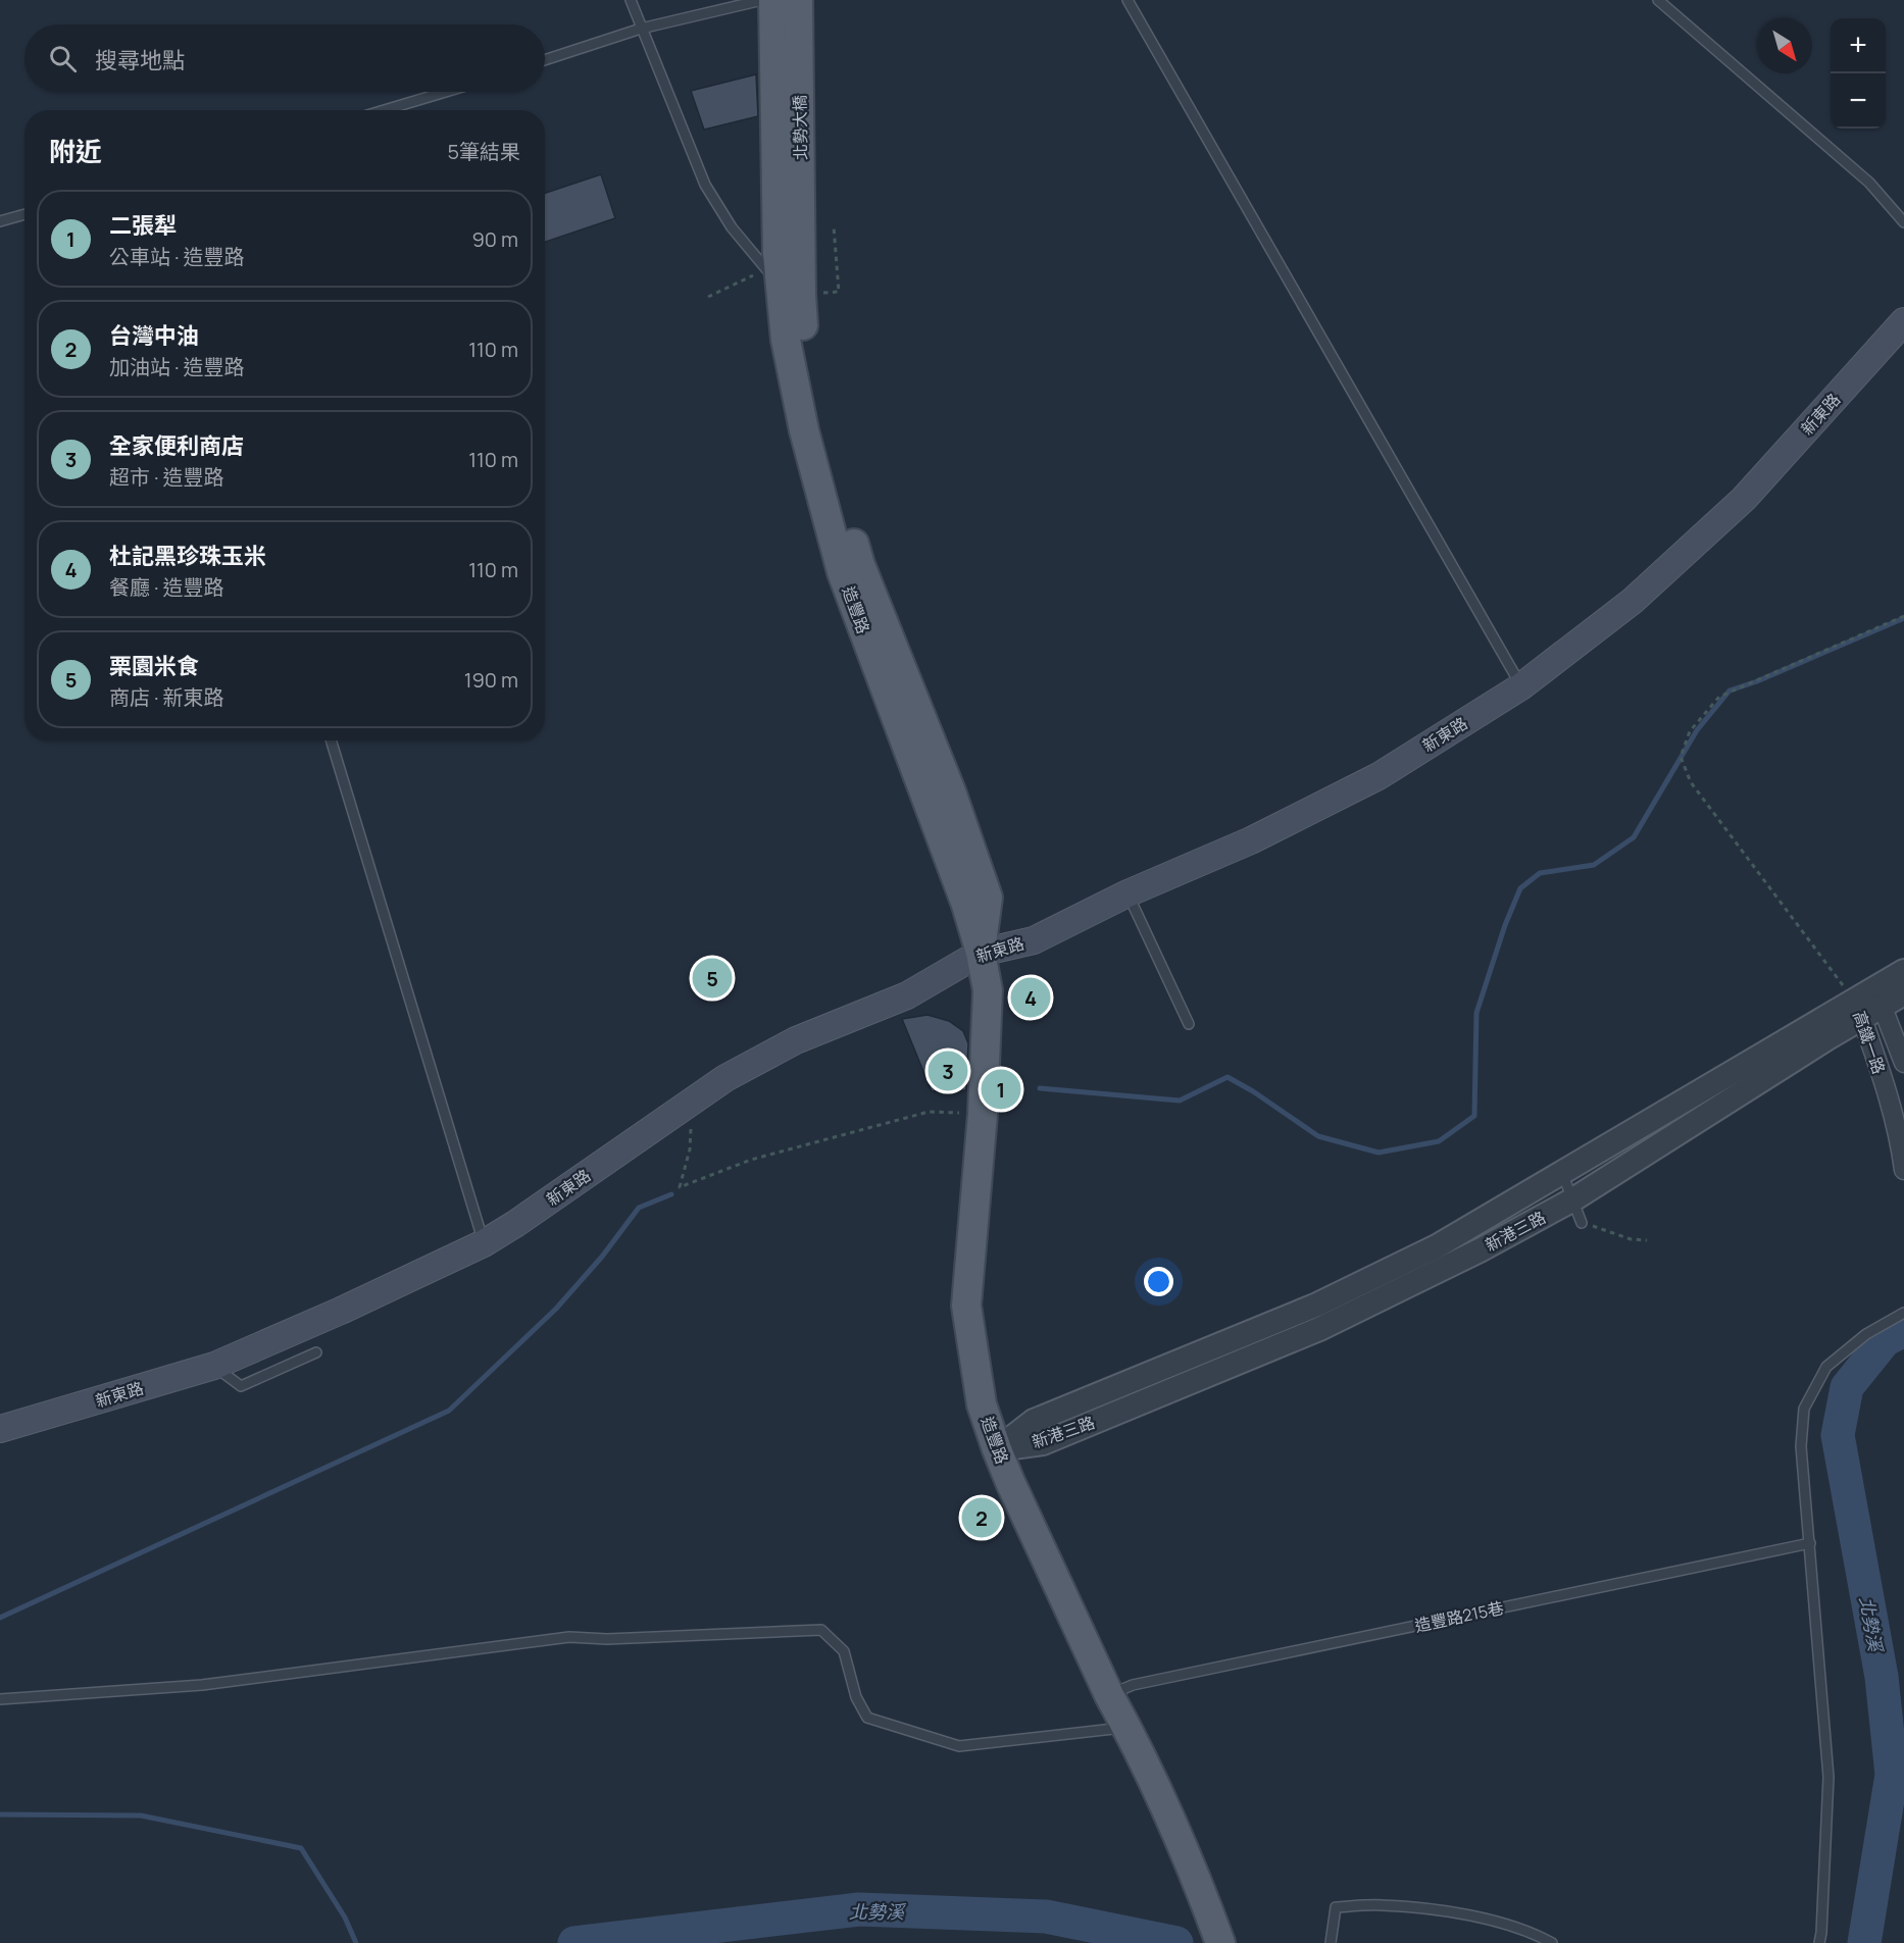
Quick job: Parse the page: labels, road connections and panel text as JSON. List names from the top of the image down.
{
  "streets": {
    "main road": ["北勢大橋", "新東路", "造豐路"],
    "street": ["高鐵一路", "新港三路"],
    "lane": ["造豐路215巷"]
  },
  "crossings": [
    ["北勢大橋", "造豐路"],
    ["新東路", "造豐路"],
    ["造豐路", "新港三路"],
    ["造豐路", "造豐路215巷"],
    ["高鐵一路", "新港三路"]
  ],
  "water": ["北勢溪"],
  "north": "bottom right",
  "page": {
    "map_buttons": ["+", "−"],
    "search": "搜尋地點",
    "heading": ["附近", "5筆結果"],
    "list": [
      {
        "mark": "1",
        "name": "二張犁",
        "note": "公車站 · 造豐路",
        "value": "90 m"
      },
      {
        "mark": "2",
        "name": "台灣中油",
        "note": "加油站 · 造豐路",
        "value": "110 m"
      },
      {
        "mark": "3",
        "name": "全家便利商店",
        "note": "超市 · 造豐路",
        "value": "110 m"
      },
      {
        "mark": "4",
        "name": "杜記黑珍珠玉米",
        "note": "餐廳 · 造豐路",
        "value": "110 m"
      },
      {
        "mark": "5",
        "name": "栗園米食",
        "note": "商店 · 新東路",
        "value": "190 m"
      }
    ],
    "pins": [
      "5",
      "4",
      "3",
      "1",
      "2"
    ]
  }
}
